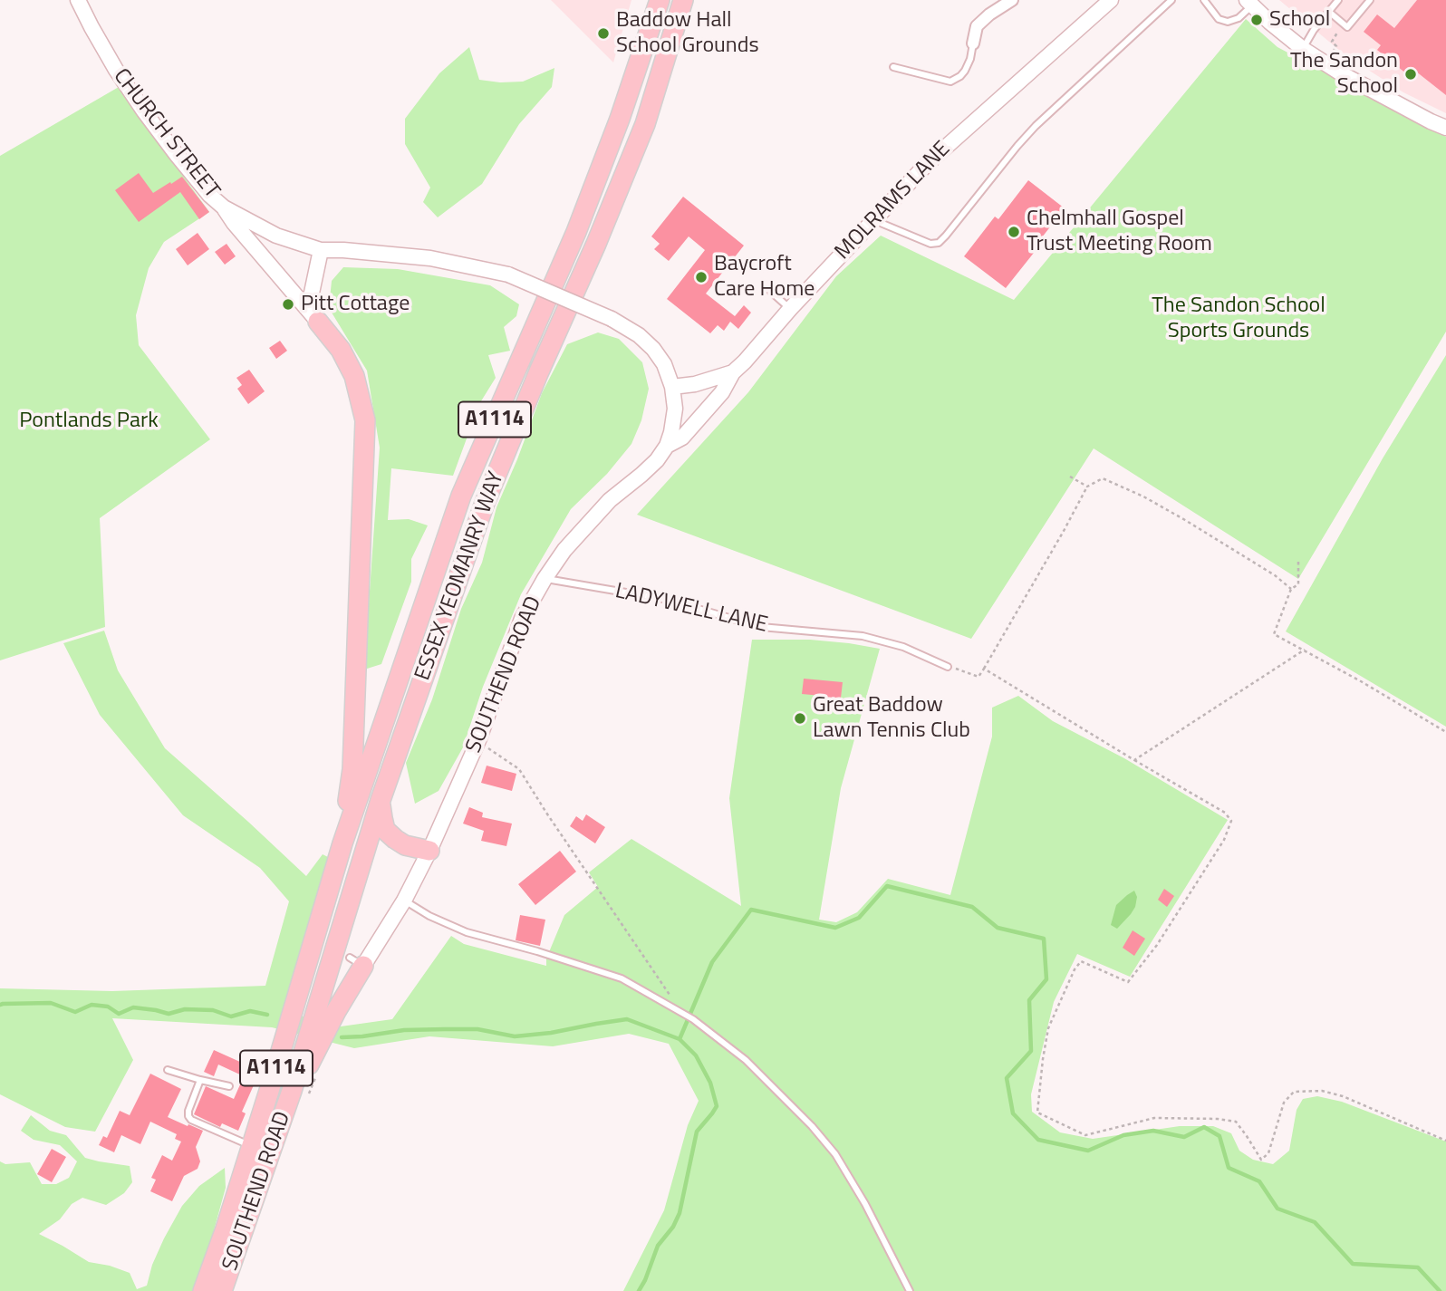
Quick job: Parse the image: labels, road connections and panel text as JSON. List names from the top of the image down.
{
  "streets": {
    "main road": ["A1114", "ESSEX YEOMANRY WAY", "SOUTHEND ROAD"],
    "street": ["CHURCH STREET", "MOLRAMS LANE"],
    "lane": ["LADYWELL LANE"]
  },
  "crossings": [
    ["CHURCH STREET", "SOUTHEND ROAD"],
    ["MOLRAMS LANE", "SOUTHEND ROAD"],
    ["ESSEX YEOMANRY WAY", "SOUTHEND ROAD"],
    ["LADYWELL LANE", "SOUTHEND ROAD"]
  ],
  "parks": ["The Sandon School Sports Grounds", "Pontlands Park"],
  "places": [
    "School",
    "Baddow Hall School Grounds",
    "The Sandon School",
    "Chelmhall Gospel Trust Meeting Room",
    "Baycroft Care Home",
    "Pitt Cottage",
    "Great Baddow Lawn Tennis Club"
  ]
}
